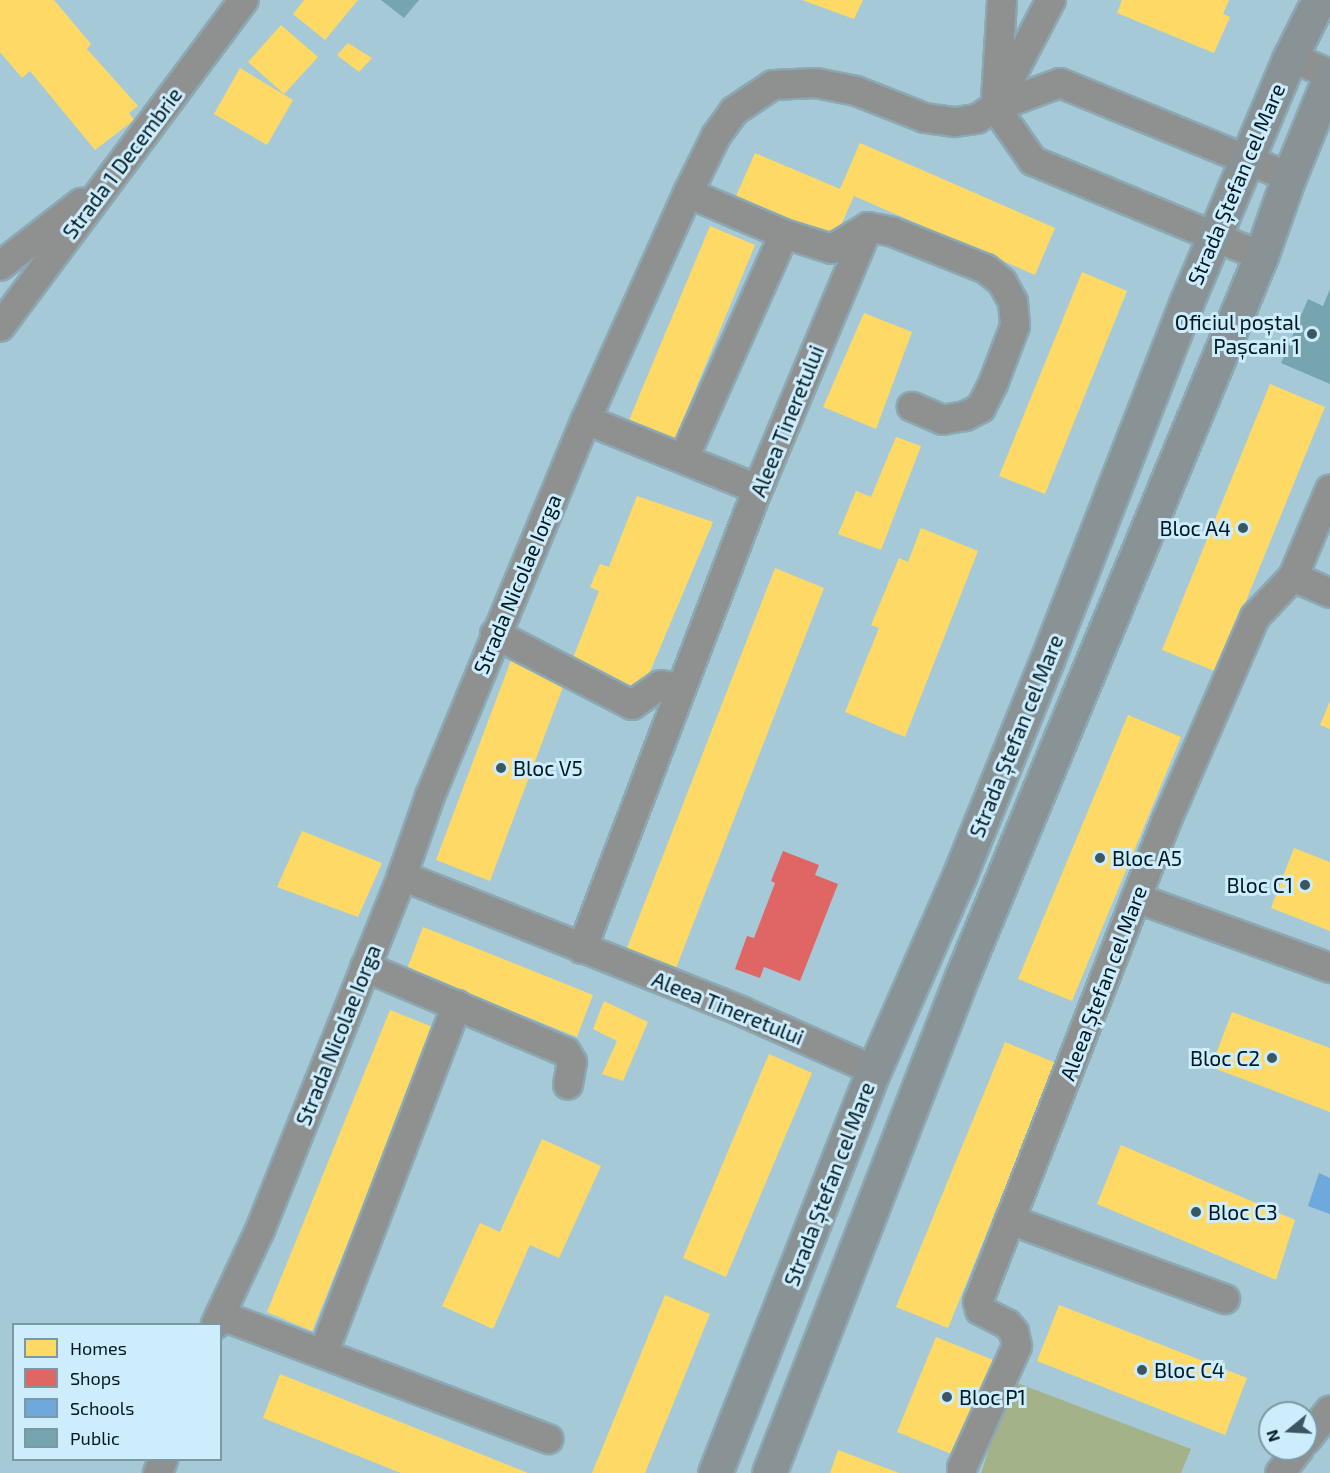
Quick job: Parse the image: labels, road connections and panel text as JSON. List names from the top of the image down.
{
  "streets": {
    "main road": ["Strada Ștefan cel Mare"],
    "street": [
      "Strada 1 Decembrie",
      "Aleea Tineretului",
      "Strada Nicolae Iorga",
      "Aleea Ștefan cel Mare"
    ]
  },
  "crossings": [
    ["Strada Ștefan cel Mare", "Aleea Tineretului"],
    ["Strada Ștefan cel Mare", "Strada Nicolae Iorga"],
    ["Aleea Tineretului", "Strada Nicolae Iorga"]
  ],
  "places": [
    "Oficiul poștal Pașcani 1",
    "Bloc A4",
    "Bloc V5",
    "Bloc A5",
    "Bloc C1",
    "Bloc C2",
    "Bloc C3",
    "Bloc C4",
    "Bloc P1"
  ],
  "legend": [
    "Homes",
    "Shops",
    "Schools",
    "Public"
  ],
  "north": "left"
}
